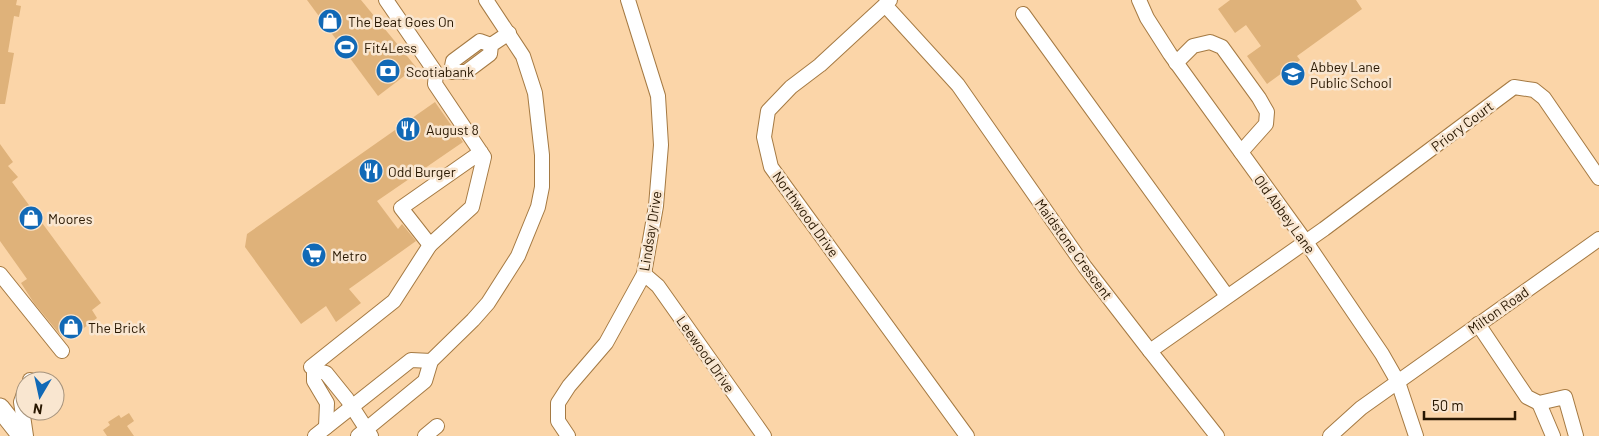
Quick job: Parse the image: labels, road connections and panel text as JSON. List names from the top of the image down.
{
  "streets": {
    "street": [
      "Priory Court",
      "Northwood Drive",
      "Old Abbey Lane",
      "Lindsay Drive",
      "Maidstone Crescent",
      "Milton Road",
      "Leewood Drive"
    ]
  },
  "crossings": [
    ["Priory Court", "Old Abbey Lane"],
    ["Northwood Drive", "Maidstone Crescent"],
    ["Old Abbey Lane", "Milton Road"],
    ["Lindsay Drive", "Leewood Drive"]
  ],
  "places": {
    "shop": ["The Beat Goes On", "Moores", "The Brick"],
    "sports": ["Fit4Less"],
    "bank": ["Scotiabank"],
    "school or university": ["Abbey Lane Public School"],
    "restaurant": ["August 8", "Odd Burger"],
    "supermarket": ["Metro"]
  },
  "scale_bar": "50 m",
  "north": "bottom"
}
